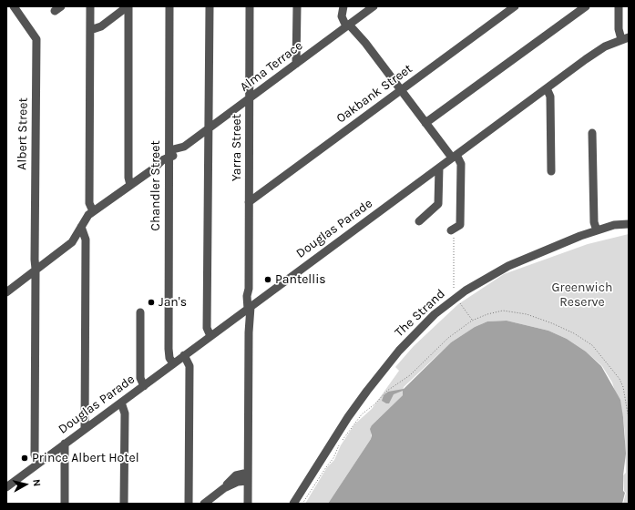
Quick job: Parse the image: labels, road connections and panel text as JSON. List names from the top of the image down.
{
  "streets": {
    "street": [
      "Alma Terrace",
      "Oakbank Street",
      "Albert Street",
      "Yarra Street",
      "Chandler Street",
      "Douglas Parade",
      "The Strand"
    ]
  },
  "crossings": [
    ["Alma Terrace", "Yarra Street"],
    ["Alma Terrace", "Chandler Street"],
    ["Oakbank Street", "Yarra Street"],
    ["Albert Street", "Douglas Parade"],
    ["Yarra Street", "Douglas Parade"],
    ["Chandler Street", "Douglas Parade"]
  ],
  "parks": ["Greenwich Reserve"],
  "places": ["Pantellis", "Jan's", "Prince Albert Hotel"],
  "north": "right"
}
